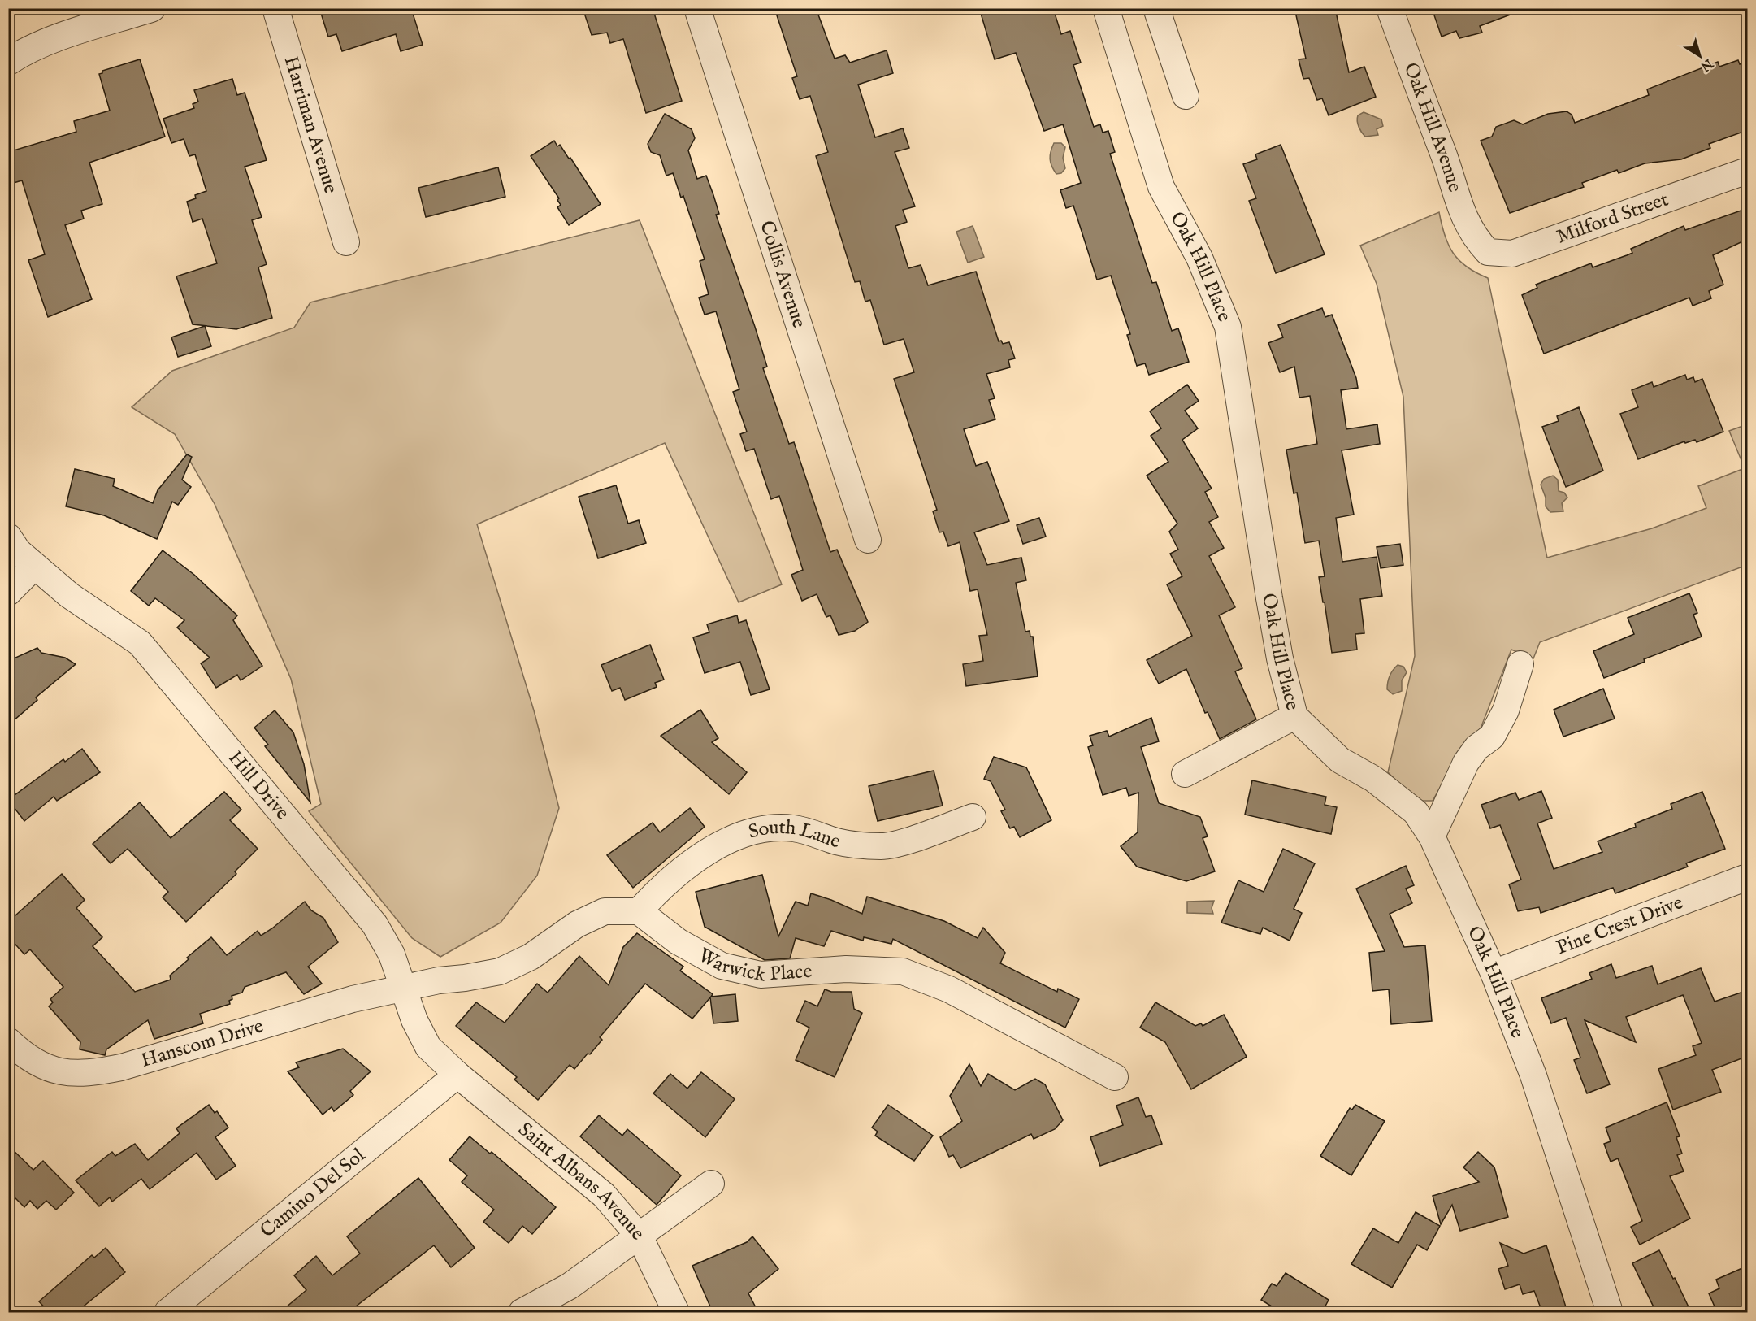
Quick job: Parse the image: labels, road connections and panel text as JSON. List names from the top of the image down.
{
  "streets": {
    "street": [
      "Harriman Avenue",
      "Oak Hill Avenue",
      "Milford Street",
      "Oak Hill Place",
      "Collis Avenue",
      "Hill Drive",
      "South Lane",
      "Pine Crest Drive",
      "Warwick Place",
      "Hanscom Drive",
      "Saint Albans Avenue",
      "Camino Del Sol"
    ]
  },
  "crossings": [
    ["Oak Hill Avenue", "Milford Street"],
    ["Oak Hill Place", "Pine Crest Drive"],
    ["Hill Drive", "Hanscom Drive"],
    ["Hill Drive", "Saint Albans Avenue"],
    ["Hill Drive", "Camino Del Sol"],
    ["South Lane", "Warwick Place"],
    ["Saint Albans Avenue", "Camino Del Sol"]
  ],
  "north": "bottom right"
}
